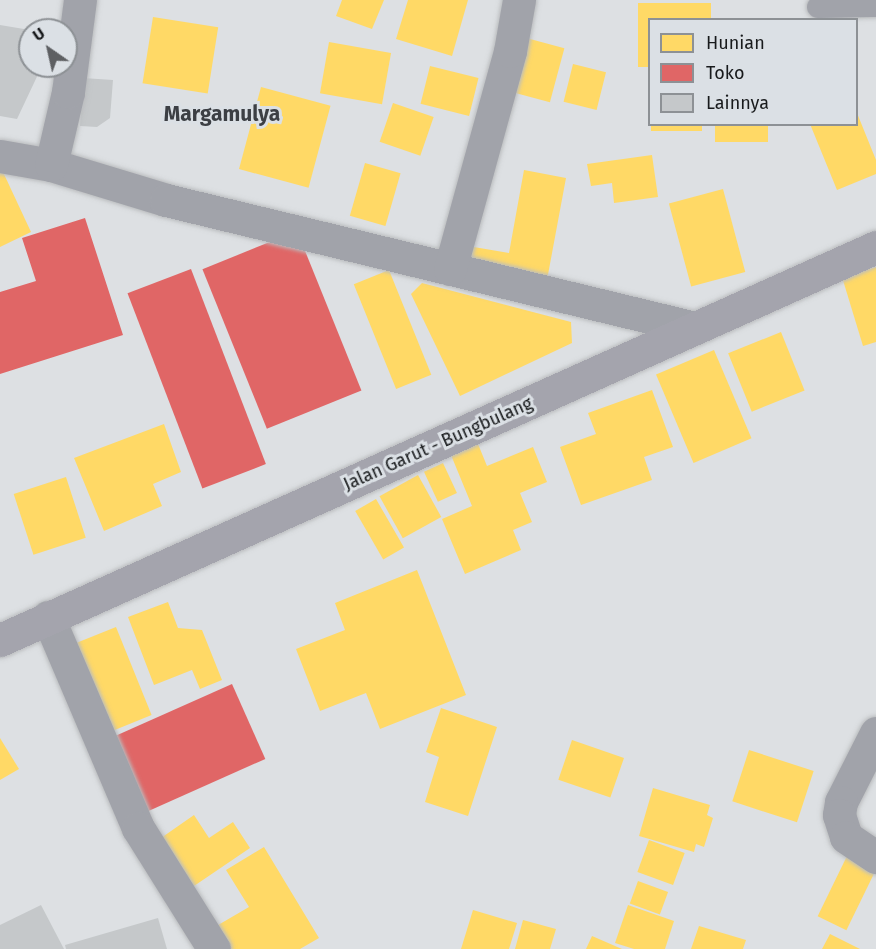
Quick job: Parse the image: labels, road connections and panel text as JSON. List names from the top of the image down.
{
  "streets": {
    "main road": ["Jalan Garut - Bungbulang"]
  },
  "districts": ["Margamulya"],
  "legend": ["Hunian", "Toko", "Lainnya"],
  "north": "top left"
}
